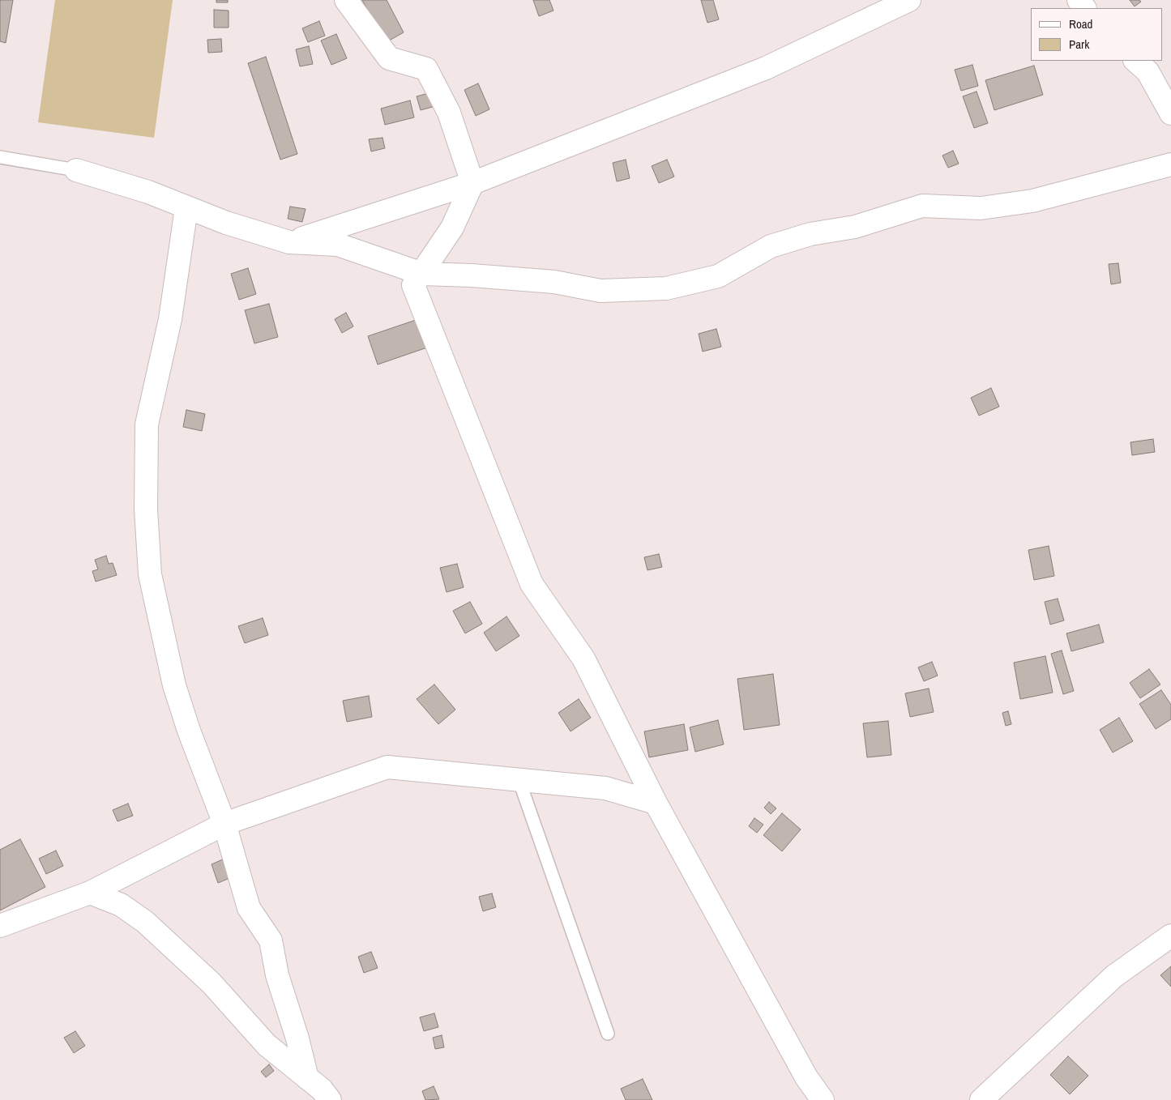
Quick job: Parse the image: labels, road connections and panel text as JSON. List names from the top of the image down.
{
  "legend": ["Road", "Park"]
}
